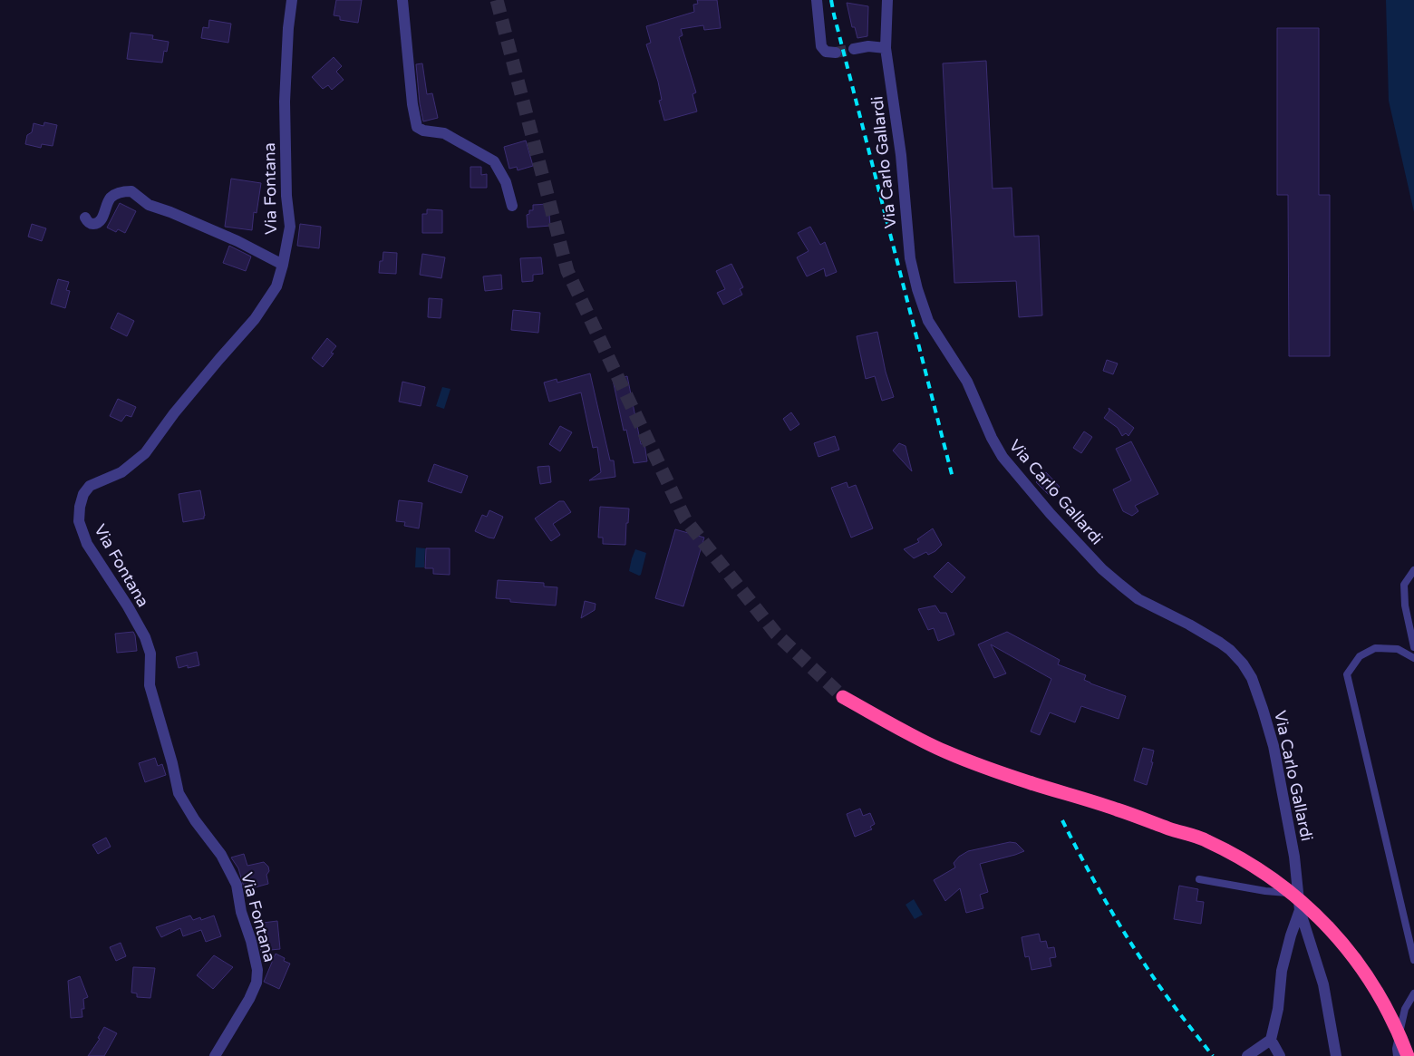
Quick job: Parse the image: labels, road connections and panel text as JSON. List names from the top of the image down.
{
  "streets": {
    "street": ["Via Carlo Gallardi", "Via Fontana"]
  }
}
